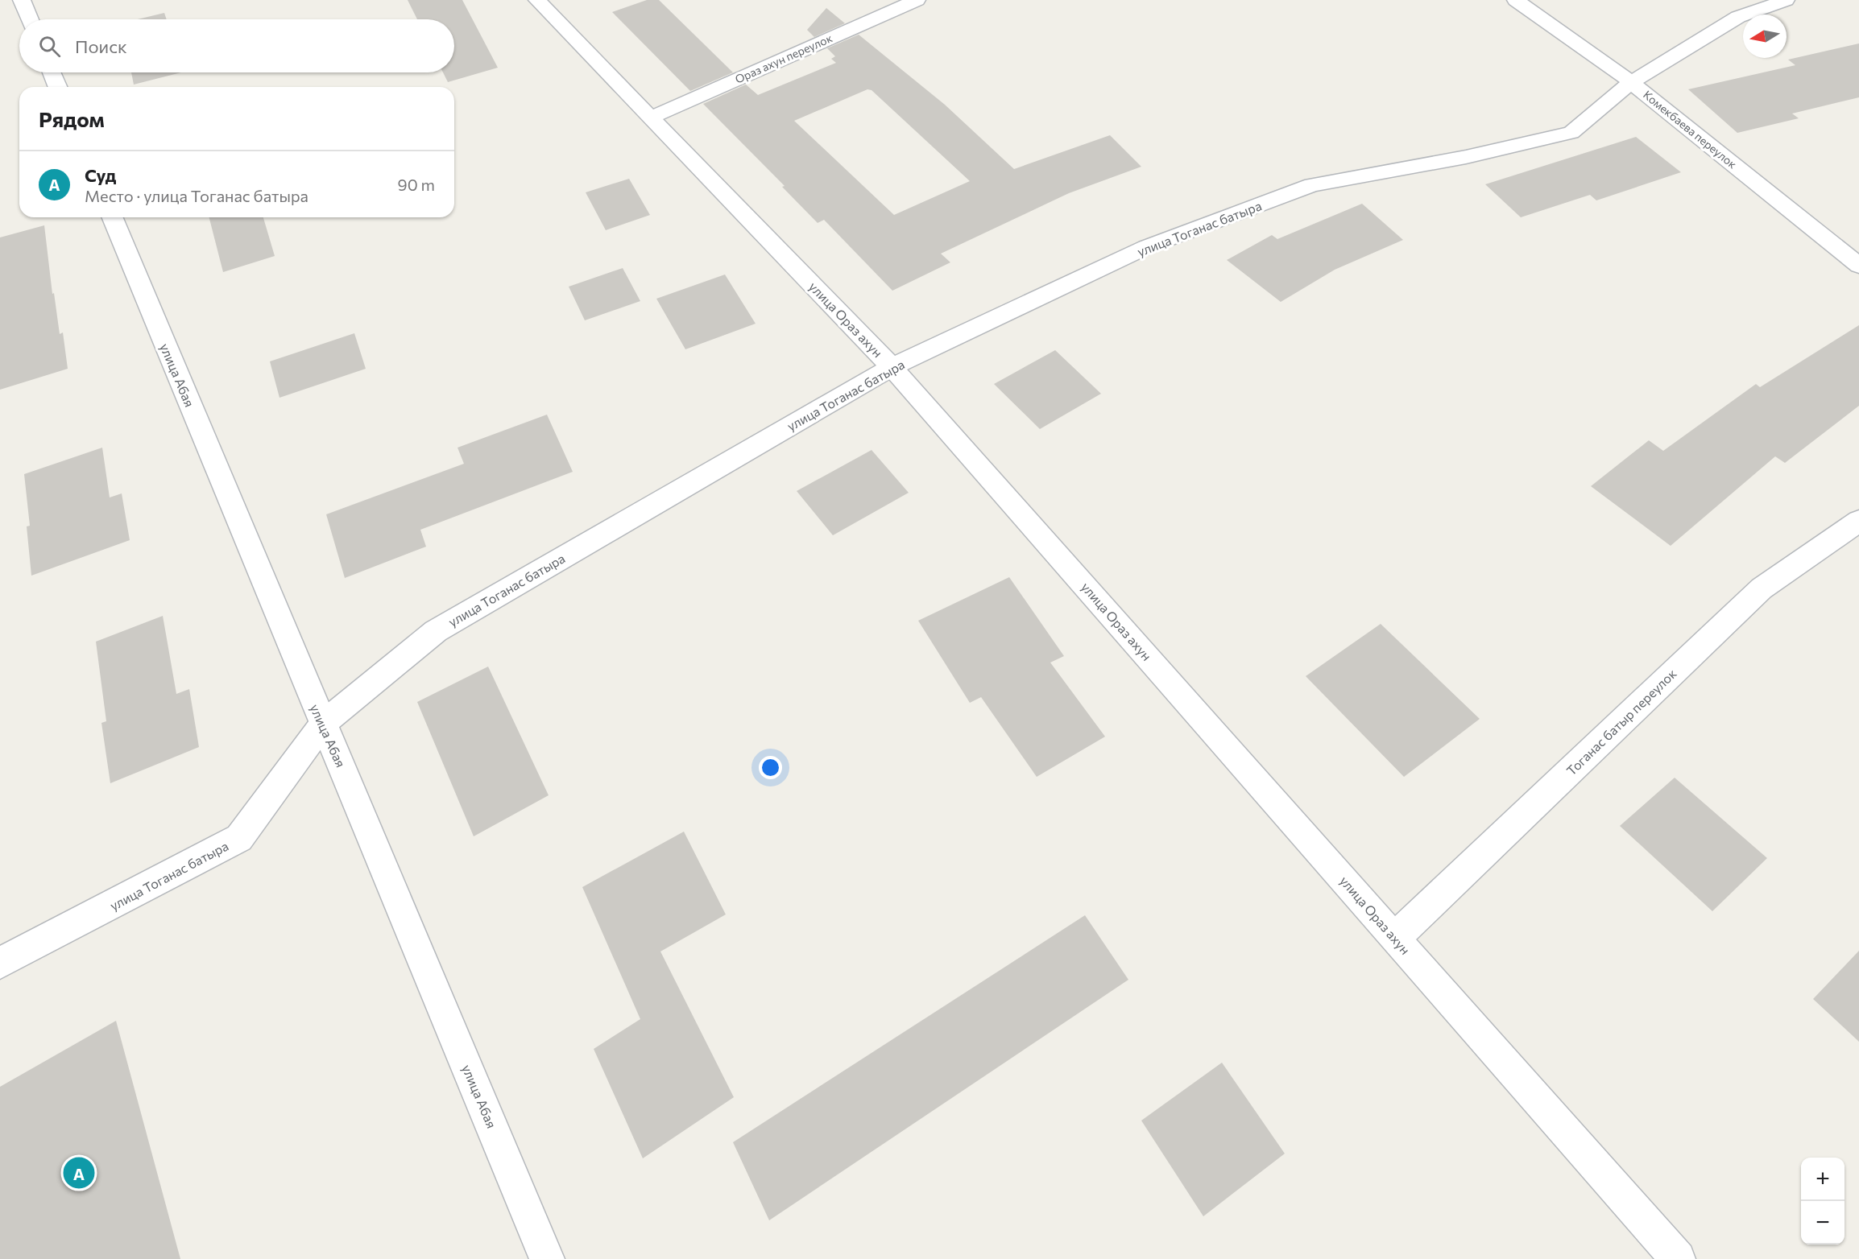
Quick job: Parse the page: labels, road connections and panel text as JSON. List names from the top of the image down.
{
  "streets": {
    "street": [
      "Ораз ахун переулок",
      "Комекбаева переулок",
      "улица Тоганас батыра",
      "улица Ораз ахун",
      "улица Абая",
      "Тоганас батыр переулок"
    ]
  },
  "crossings": [
    ["Ораз ахун переулок", "улица Ораз ахун"],
    ["Комекбаева переулок", "улица Тоганас батыра"],
    ["улица Тоганас батыра", "улица Ораз ахун"],
    ["улица Тоганас батыра", "улица Абая"],
    ["улица Ораз ахун", "Тоганас батыр переулок"]
  ],
  "north": "left",
  "page": {
    "search": "Поиск",
    "heading": "Рядом",
    "list": [
      {
        "mark": "A",
        "name": "Суд",
        "note": "Место · улица Тоганас батыра",
        "value": "90 m"
      }
    ],
    "pins": "A",
    "map_buttons": ["+", "−"]
  }
}
